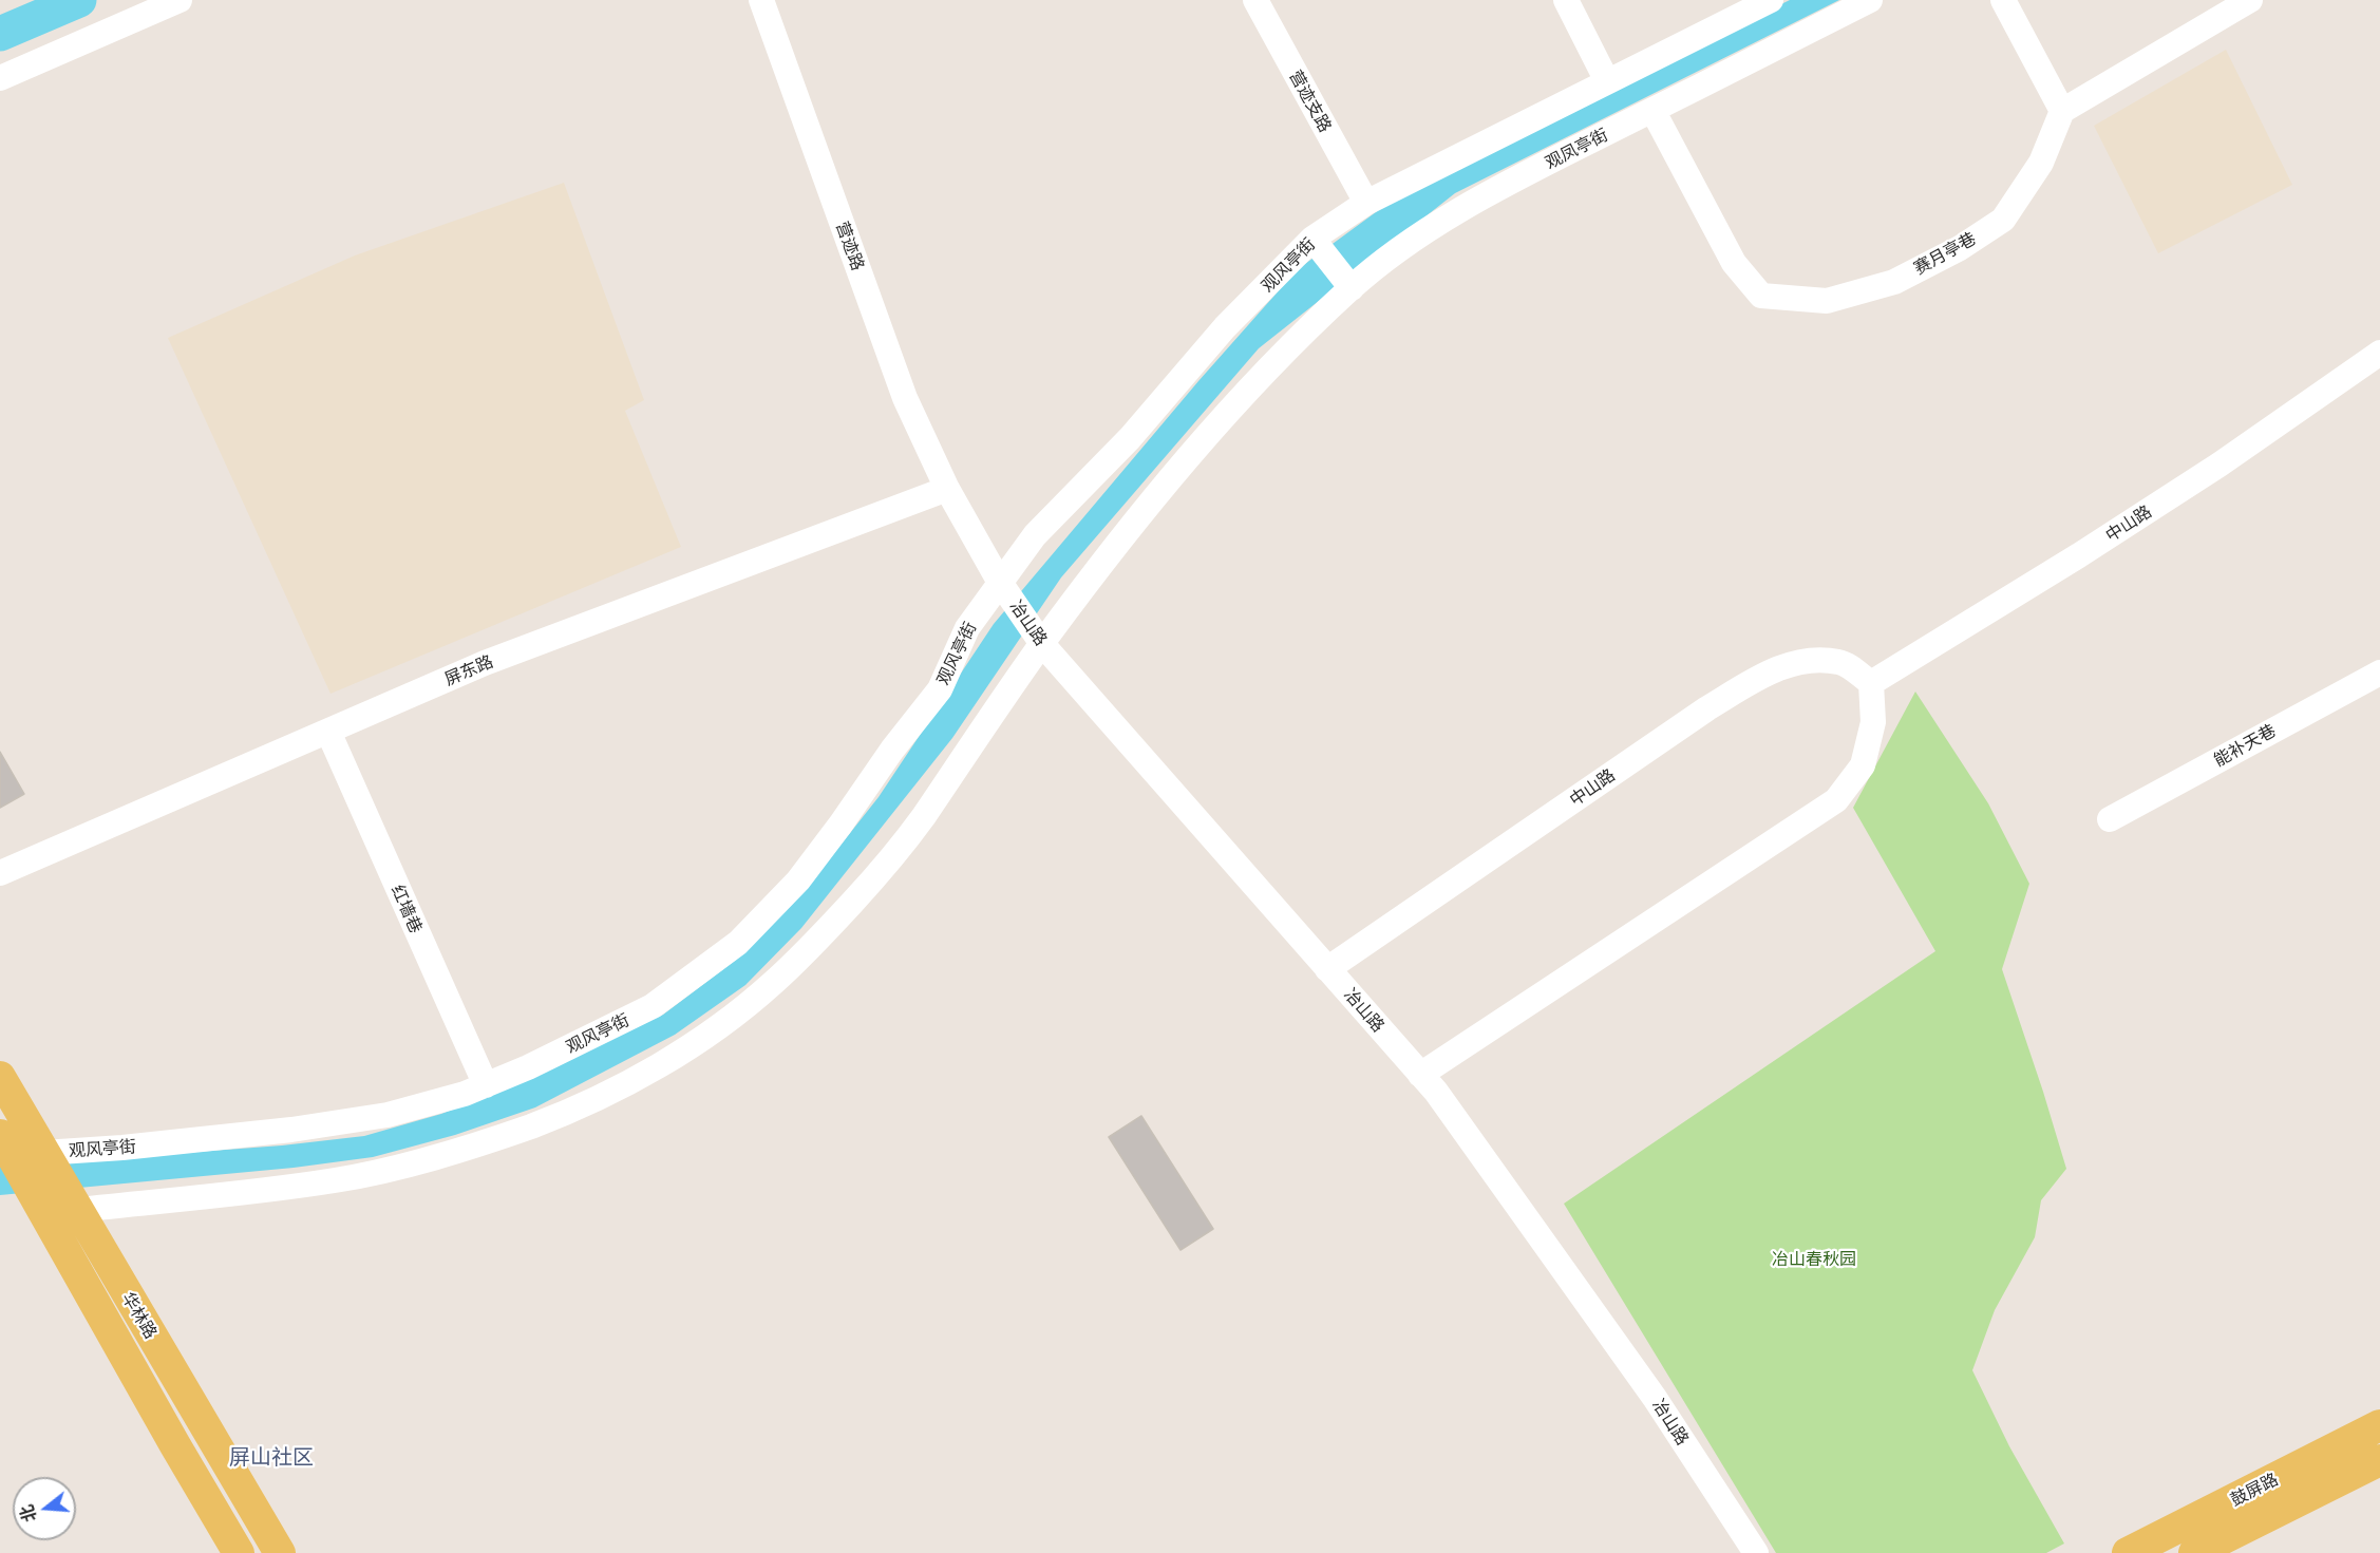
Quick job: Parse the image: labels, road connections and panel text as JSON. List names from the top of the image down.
{
  "streets": {
    "main road": ["华林路", "鼓屏路"],
    "street": [
      "营迹支路",
      "观凤亭街",
      "营迹路",
      "赛月亭巷",
      "观风亭街",
      "中山路",
      "冶山路",
      "屏东路",
      "能补天巷",
      "红墙巷"
    ]
  },
  "crossings": [
    ["营迹支路", "观风亭街"],
    ["观凤亭街", "赛月亭巷"],
    ["观凤亭街", "冶山路"],
    ["营迹路", "冶山路"],
    ["营迹路", "屏东路"],
    ["观风亭街", "冶山路"],
    ["观风亭街", "红墙巷"],
    ["观风亭街", "华林路"],
    ["中山路", "冶山路"],
    ["冶山路", "屏东路"],
    ["屏东路", "红墙巷"]
  ],
  "districts": ["屏山社区"],
  "parks": ["冶山春秋园"],
  "north": "left"
}
